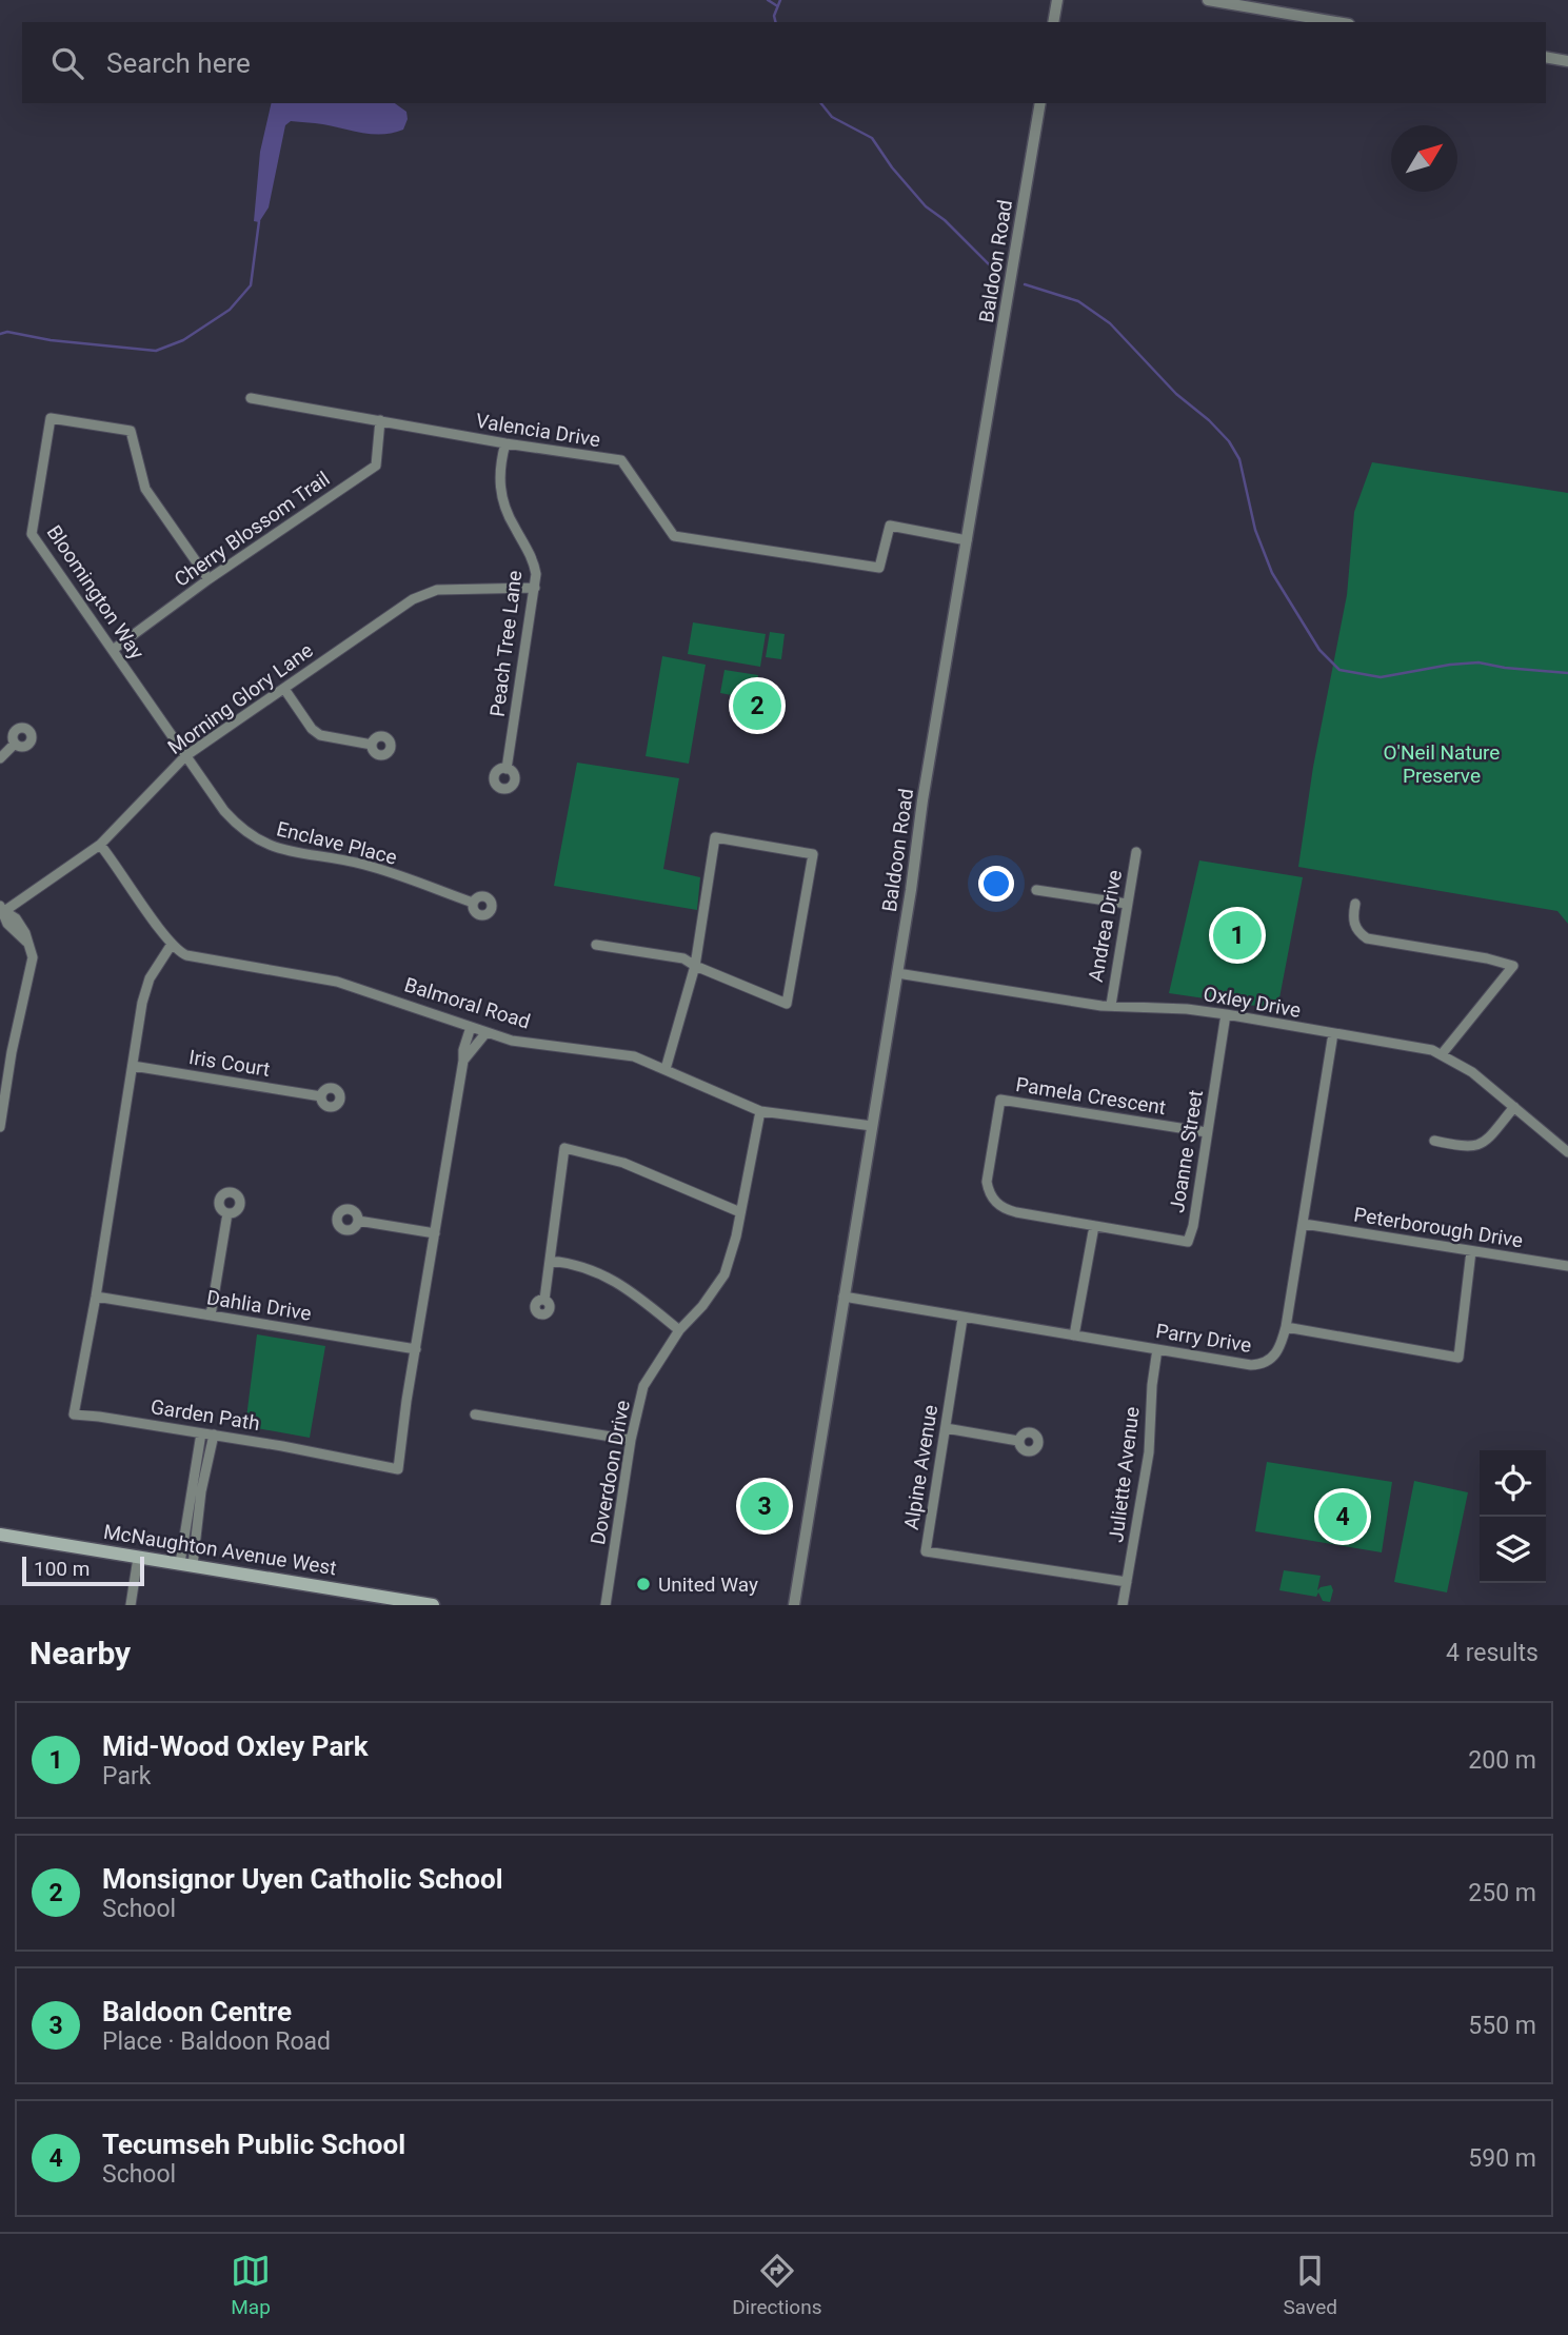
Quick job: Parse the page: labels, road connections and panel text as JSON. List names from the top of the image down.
{
  "streets": {
    "main road": ["McNaughton Avenue West"],
    "street": [
      "Baldoon Road",
      "Valencia Drive",
      "Cherry Blossom Trail",
      "Bloomington Way",
      "Peach Tree Lane",
      "Morning Glory Lane",
      "Enclave Place",
      "Andrea Drive",
      "Oxley Drive",
      "Balmoral Road",
      "Iris Court",
      "Pamela Crescent",
      "Joanne Street",
      "Peterborough Drive",
      "Dahlia Drive",
      "Parry Drive",
      "Garden Path",
      "Alpine Avenue",
      "Doverdoon Drive",
      "Juliette Avenue"
    ]
  },
  "crossings": [
    ["Baldoon Road", "Valencia Drive"],
    ["Baldoon Road", "Oxley Drive"],
    ["Baldoon Road", "Balmoral Road"],
    ["Baldoon Road", "Parry Drive"],
    ["Valencia Drive", "Cherry Blossom Trail"],
    ["Valencia Drive", "Peach Tree Lane"],
    ["Cherry Blossom Trail", "Bloomington Way"],
    ["Bloomington Way", "Morning Glory Lane"],
    ["Bloomington Way", "Enclave Place"],
    ["Peach Tree Lane", "Morning Glory Lane"],
    ["Morning Glory Lane", "Enclave Place"],
    ["Andrea Drive", "Oxley Drive"],
    ["Oxley Drive", "Joanne Street"],
    ["Oxley Drive", "Parry Drive"],
    ["Balmoral Road", "Garden Path"],
    ["Balmoral Road", "Doverdoon Drive"],
    ["Iris Court", "Garden Path"],
    ["Pamela Crescent", "Joanne Street"],
    ["Peterborough Drive", "Parry Drive"],
    ["Dahlia Drive", "Garden Path"],
    ["Parry Drive", "Alpine Avenue"],
    ["Parry Drive", "Juliette Avenue"],
    ["Alpine Avenue", "Juliette Avenue"]
  ],
  "parks": ["O'Neil Nature Preserve"],
  "places": ["United Way"],
  "scale_bar": "100 m",
  "north": "top right",
  "page": {
    "search": "Search here",
    "pins": [
      "2",
      "1",
      "3",
      "4"
    ],
    "scale": "100 m",
    "heading": ["Nearby", "4 results"],
    "list": [
      {
        "mark": "1",
        "name": "Mid-Wood Oxley Park",
        "note": "Park",
        "value": "200 m"
      },
      {
        "mark": "2",
        "name": "Monsignor Uyen Catholic School",
        "note": "School",
        "value": "250 m"
      },
      {
        "mark": "3",
        "name": "Baldoon Centre",
        "note": "Place · Baldoon Road",
        "value": "550 m"
      },
      {
        "mark": "4",
        "name": "Tecumseh Public School",
        "note": "School",
        "value": "590 m"
      }
    ],
    "nav": ["Map", "Directions", "Saved"]
  }
}
